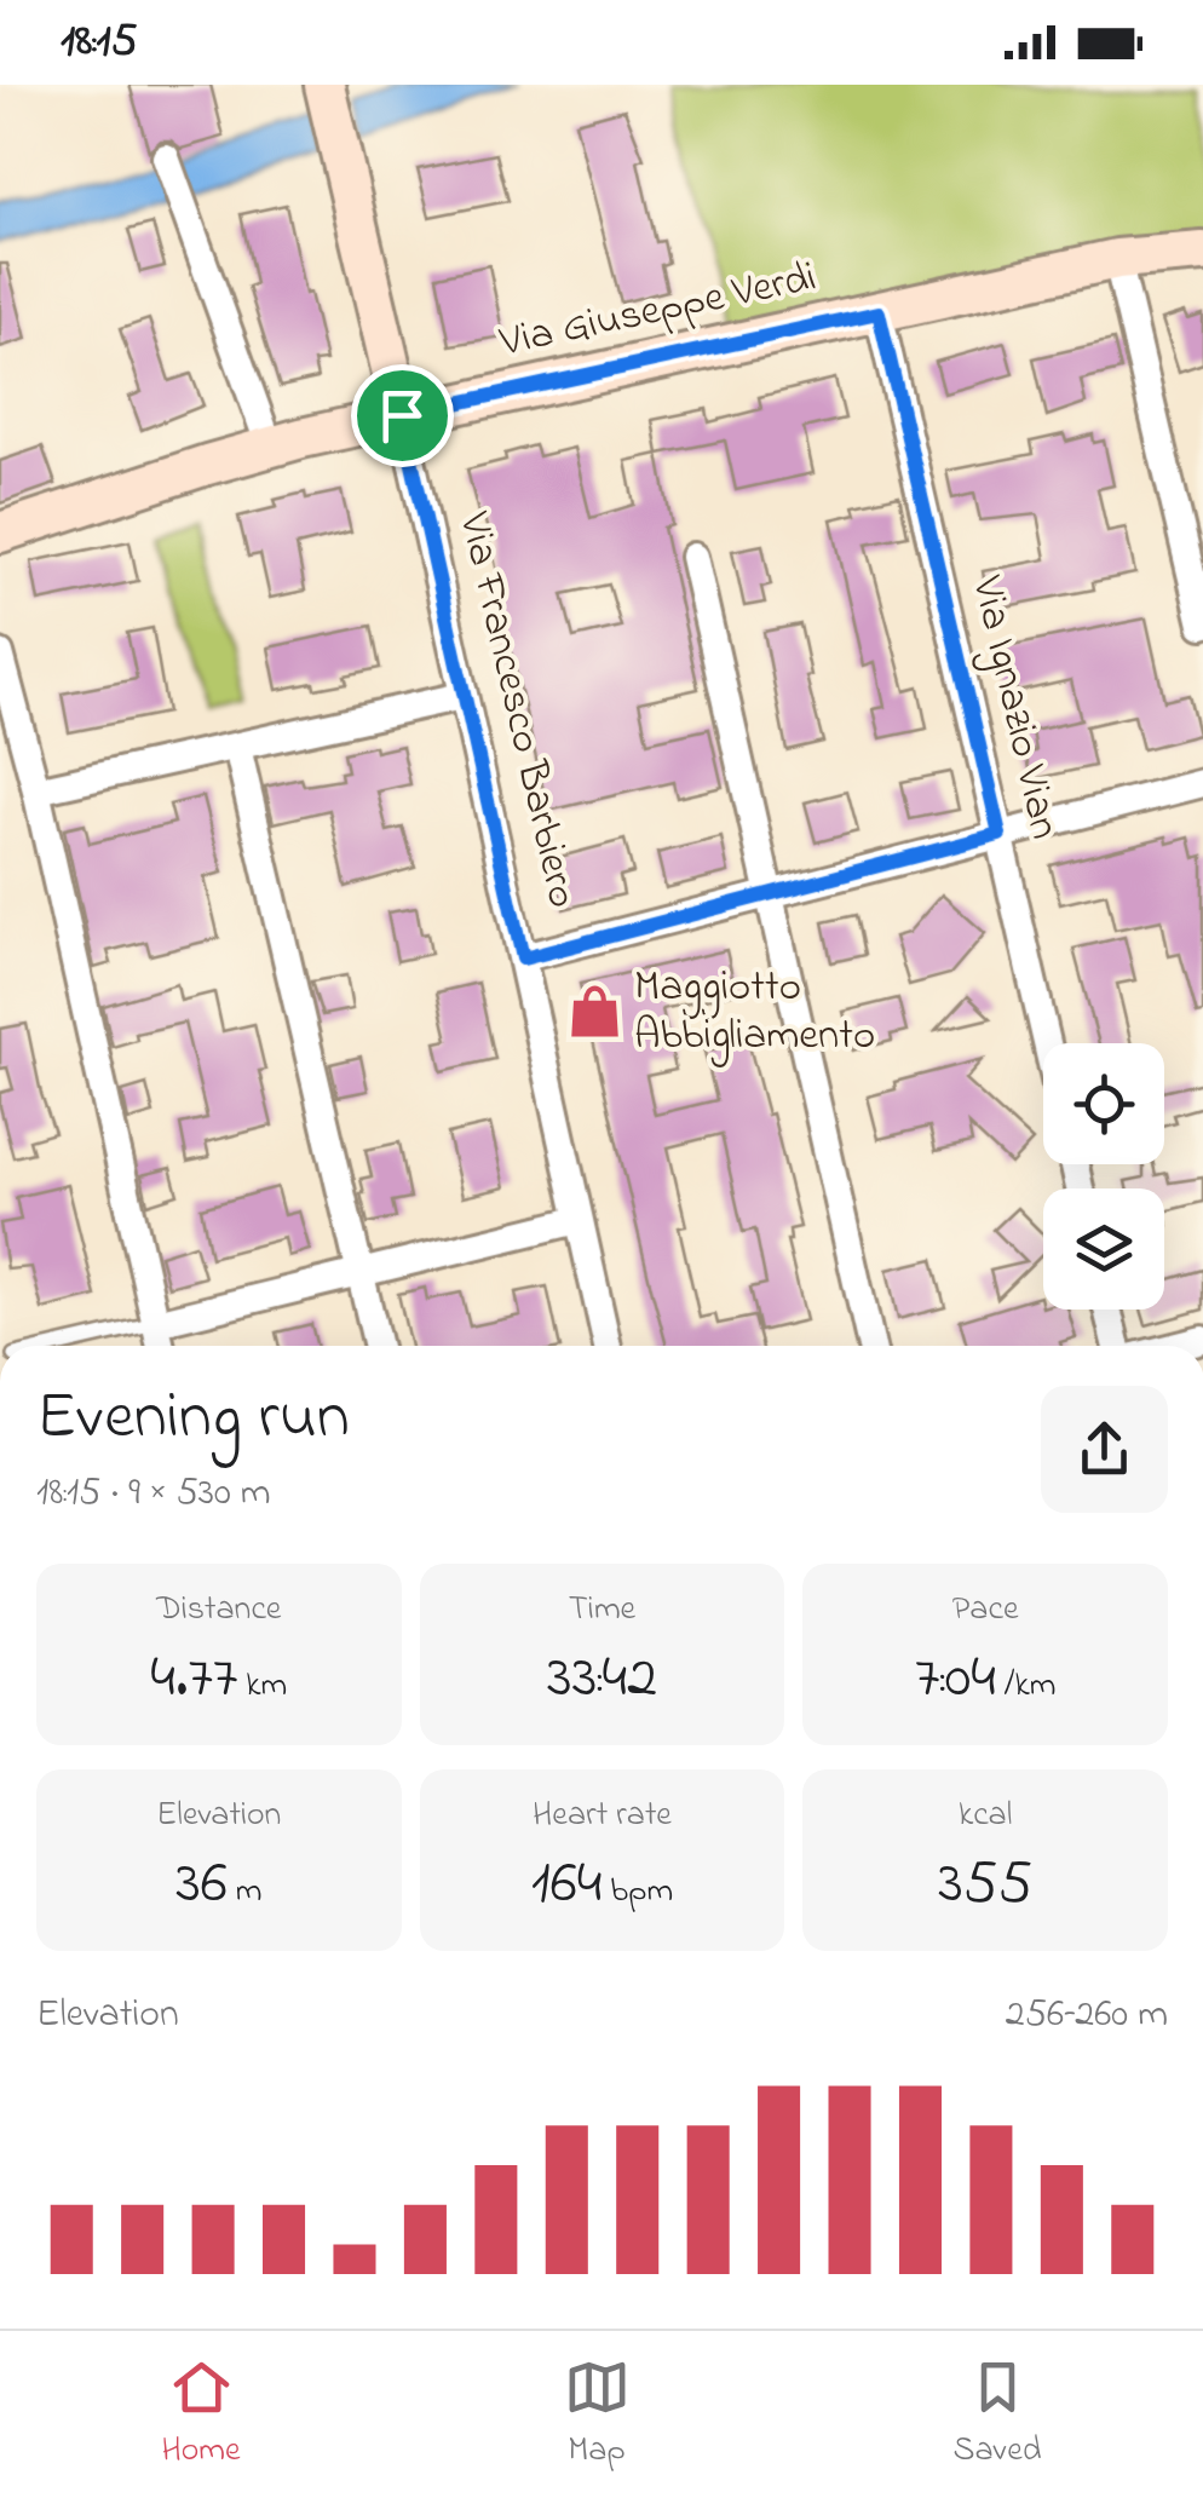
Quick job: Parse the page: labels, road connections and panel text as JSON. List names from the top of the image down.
{
  "streets": {
    "street": ["Via Giuseppe Verdi", "Via Ignazio Vian", "Via Francesco Barbiero"]
  },
  "crossings": [
    ["Via Giuseppe Verdi", "Via Ignazio Vian"],
    ["Via Giuseppe Verdi", "Via Francesco Barbiero"]
  ],
  "places": {
    "shop": ["Maggiotto Abbigliamento"]
  },
  "page": {
    "status": "18:15",
    "heading": ["Evening run", "18:15 · 9 × 530 m"],
    "stats": [
      ["Distance", "4.77 km"],
      ["Time", "33:42"],
      ["Pace", "7:04 /km"],
      ["Elevation", "36 m"],
      ["Heart rate", "164 bpm"],
      ["kcal", "355"]
    ],
    "chart": ["Elevation", "256–260 m"],
    "tabs": ["Home", "Map", "Saved"]
  }
}
